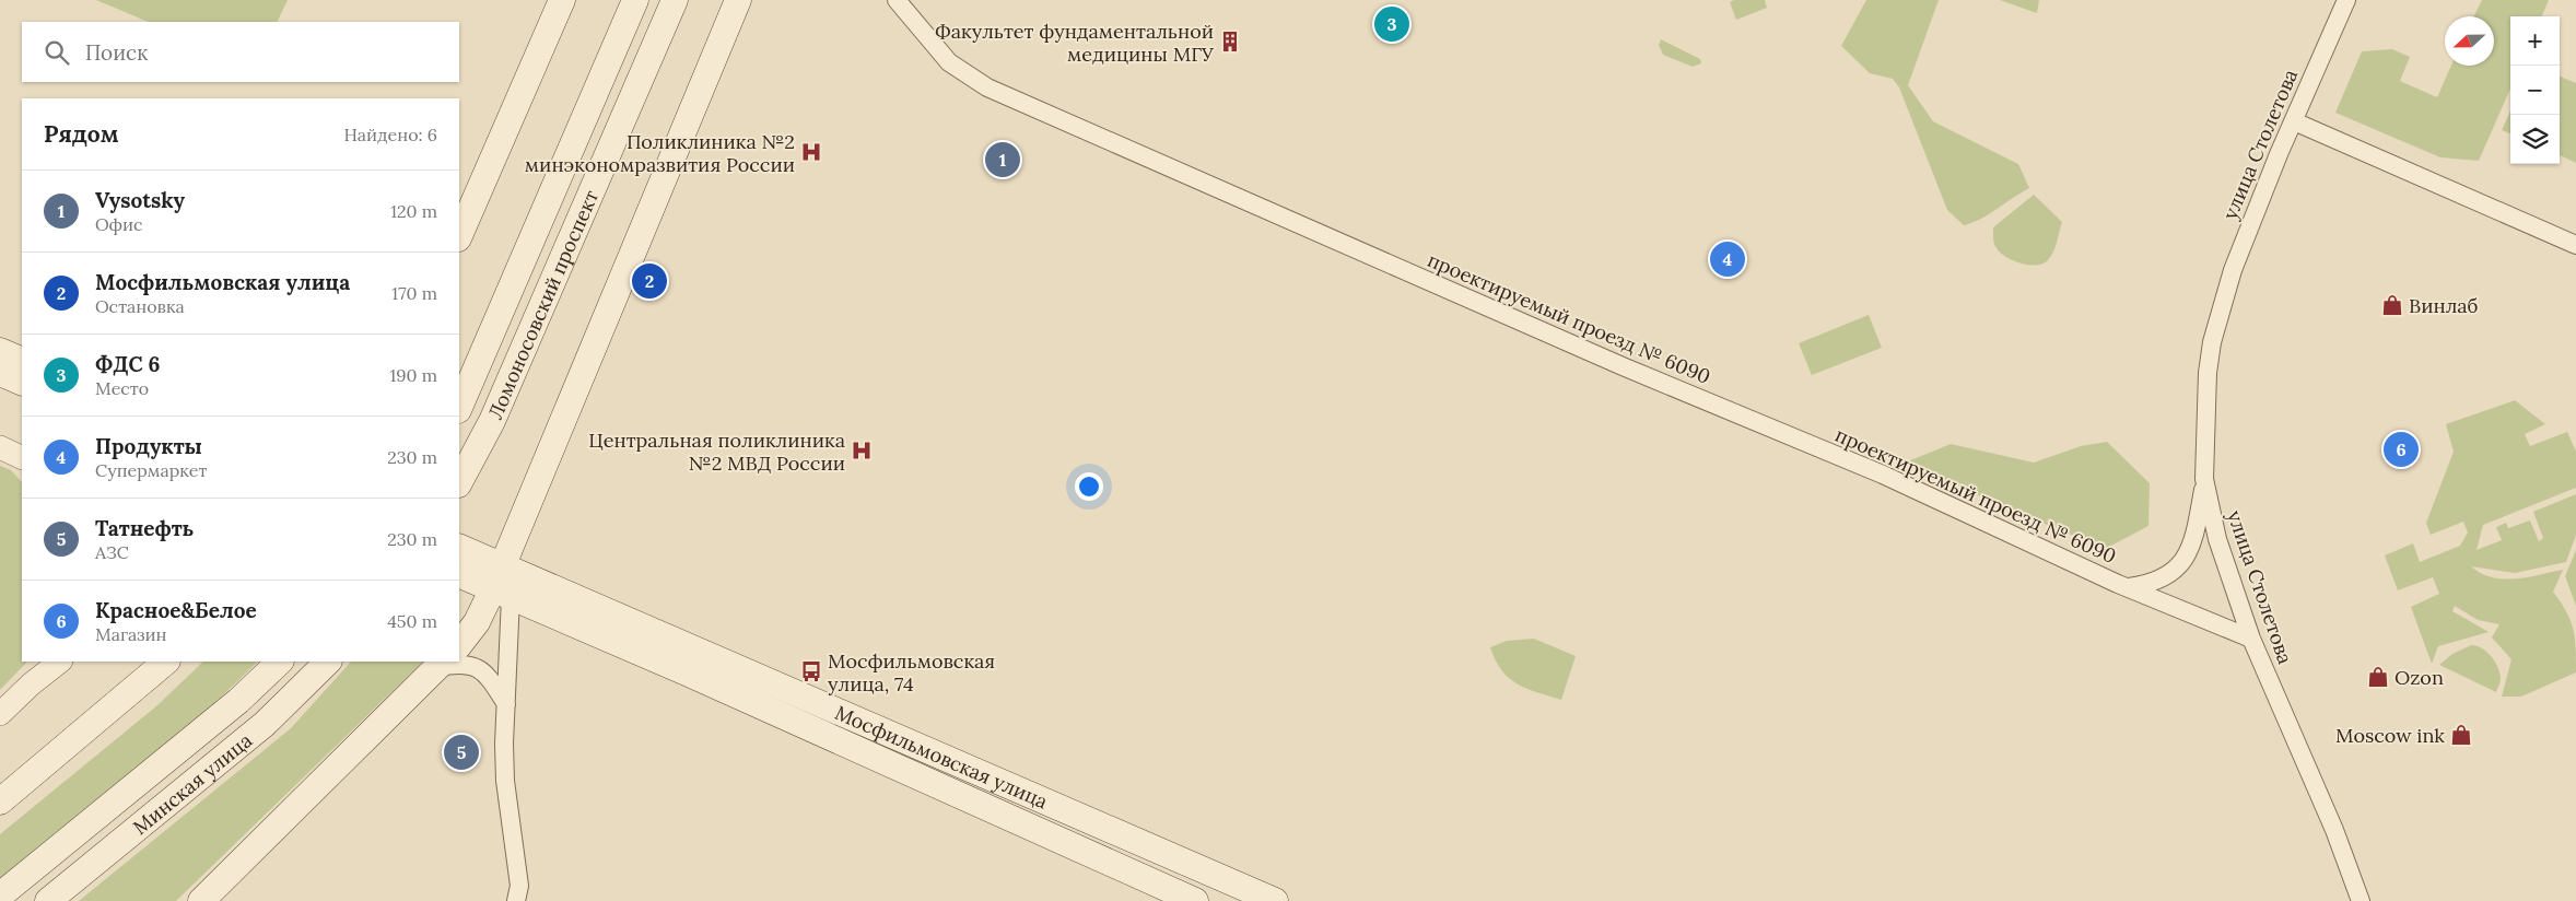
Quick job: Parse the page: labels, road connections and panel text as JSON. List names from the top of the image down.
{
  "streets": {
    "main road": ["Ломоносовский проспект", "Мосфильмовская улица", "Минская улица"],
    "street": ["улица Столетова", "проектируемый проезд № 6090"]
  },
  "crossings": [
    ["улица Столетова", "проектируемый проезд № 6090"]
  ],
  "places": {
    "building": ["Факультет фундаментальной медицины МГУ"],
    "hospital": ["Поликлиника №2 минэкономразвития России", "Центральная поликлиника №2 МВД России"],
    "shop": ["Винлаб", "Ozon", "Moscow ink"],
    "bus stop": ["Мосфильмовская улица, 74"]
  },
  "north": "left",
  "page": {
    "pins": [
      "3",
      "1",
      "4",
      "2",
      "6",
      "5"
    ],
    "map_buttons": ["+", "−"],
    "search": "Поиск",
    "heading": ["Рядом", "Найдено: 6"],
    "list": [
      {
        "mark": "1",
        "name": "Vysotsky",
        "note": "Офис",
        "value": "120 m"
      },
      {
        "mark": "2",
        "name": "Мосфильмовская улица",
        "note": "Остановка",
        "value": "170 m"
      },
      {
        "mark": "3",
        "name": "ФДС 6",
        "note": "Место",
        "value": "190 m"
      },
      {
        "mark": "4",
        "name": "Продукты",
        "note": "Супермаркет",
        "value": "230 m"
      },
      {
        "mark": "5",
        "name": "Татнефть",
        "note": "АЗС",
        "value": "230 m"
      },
      {
        "mark": "6",
        "name": "Красное&Белое",
        "note": "Магазин",
        "value": "450 m"
      }
    ]
  }
}
